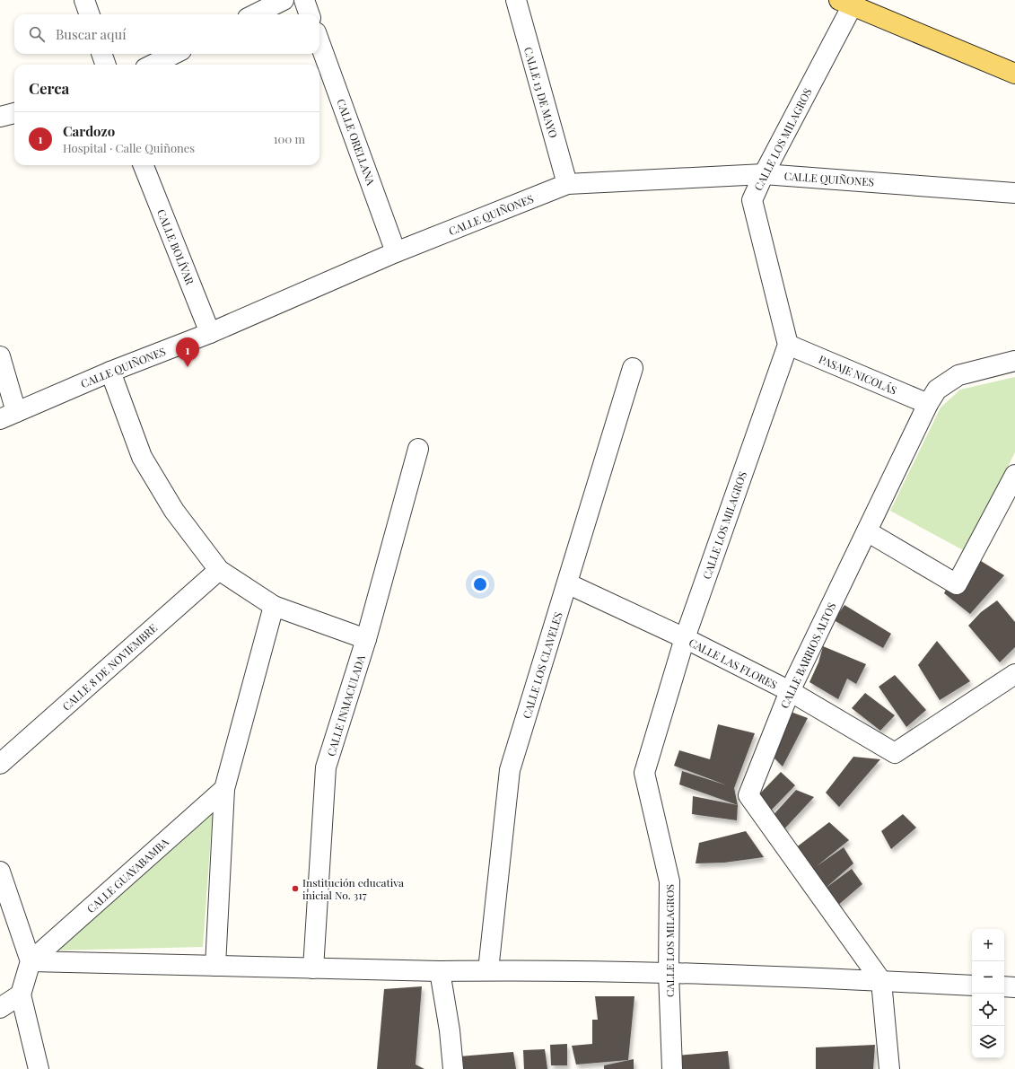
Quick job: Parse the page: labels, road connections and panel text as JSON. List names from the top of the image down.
{
  "streets": {
    "street": [
      "CALLE 13 DE MAYO",
      "CALLE LOS MILAGROS",
      "CALLE ORELLANA",
      "CALLE QUIÑONES",
      "CALLE BOLÍVAR",
      "PASAJE NICOLÁS",
      "CALLE BARRIOS ALTOS",
      "CALLE LAS FLORES",
      "CALLE LOS CLAVELES",
      "CALLE 8 DE NOVIEMBRE",
      "CALLE INMACULADA",
      "CALLE GUAYABAMBA"
    ]
  },
  "crossings": [
    ["CALLE 13 DE MAYO", "CALLE QUIÑONES"],
    ["CALLE LOS MILAGROS", "CALLE QUIÑONES"],
    ["CALLE LOS MILAGROS", "PASAJE NICOLÁS"],
    ["CALLE LOS MILAGROS", "CALLE LAS FLORES"],
    ["CALLE ORELLANA", "CALLE QUIÑONES"],
    ["CALLE QUIÑONES", "CALLE BOLÍVAR"],
    ["PASAJE NICOLÁS", "CALLE BARRIOS ALTOS"],
    ["CALLE BARRIOS ALTOS", "CALLE LAS FLORES"],
    ["CALLE LAS FLORES", "CALLE LOS CLAVELES"]
  ],
  "places": ["Institución educativa inicial No. 317"],
  "page": {
    "search": "Buscar aquí",
    "heading": "Cerca",
    "list": [
      {
        "mark": "1",
        "name": "Cardozo",
        "note": "Hospital · Calle Quiñones",
        "value": "100 m"
      }
    ],
    "pins": "1",
    "map_buttons": ["+", "−"]
  }
}
